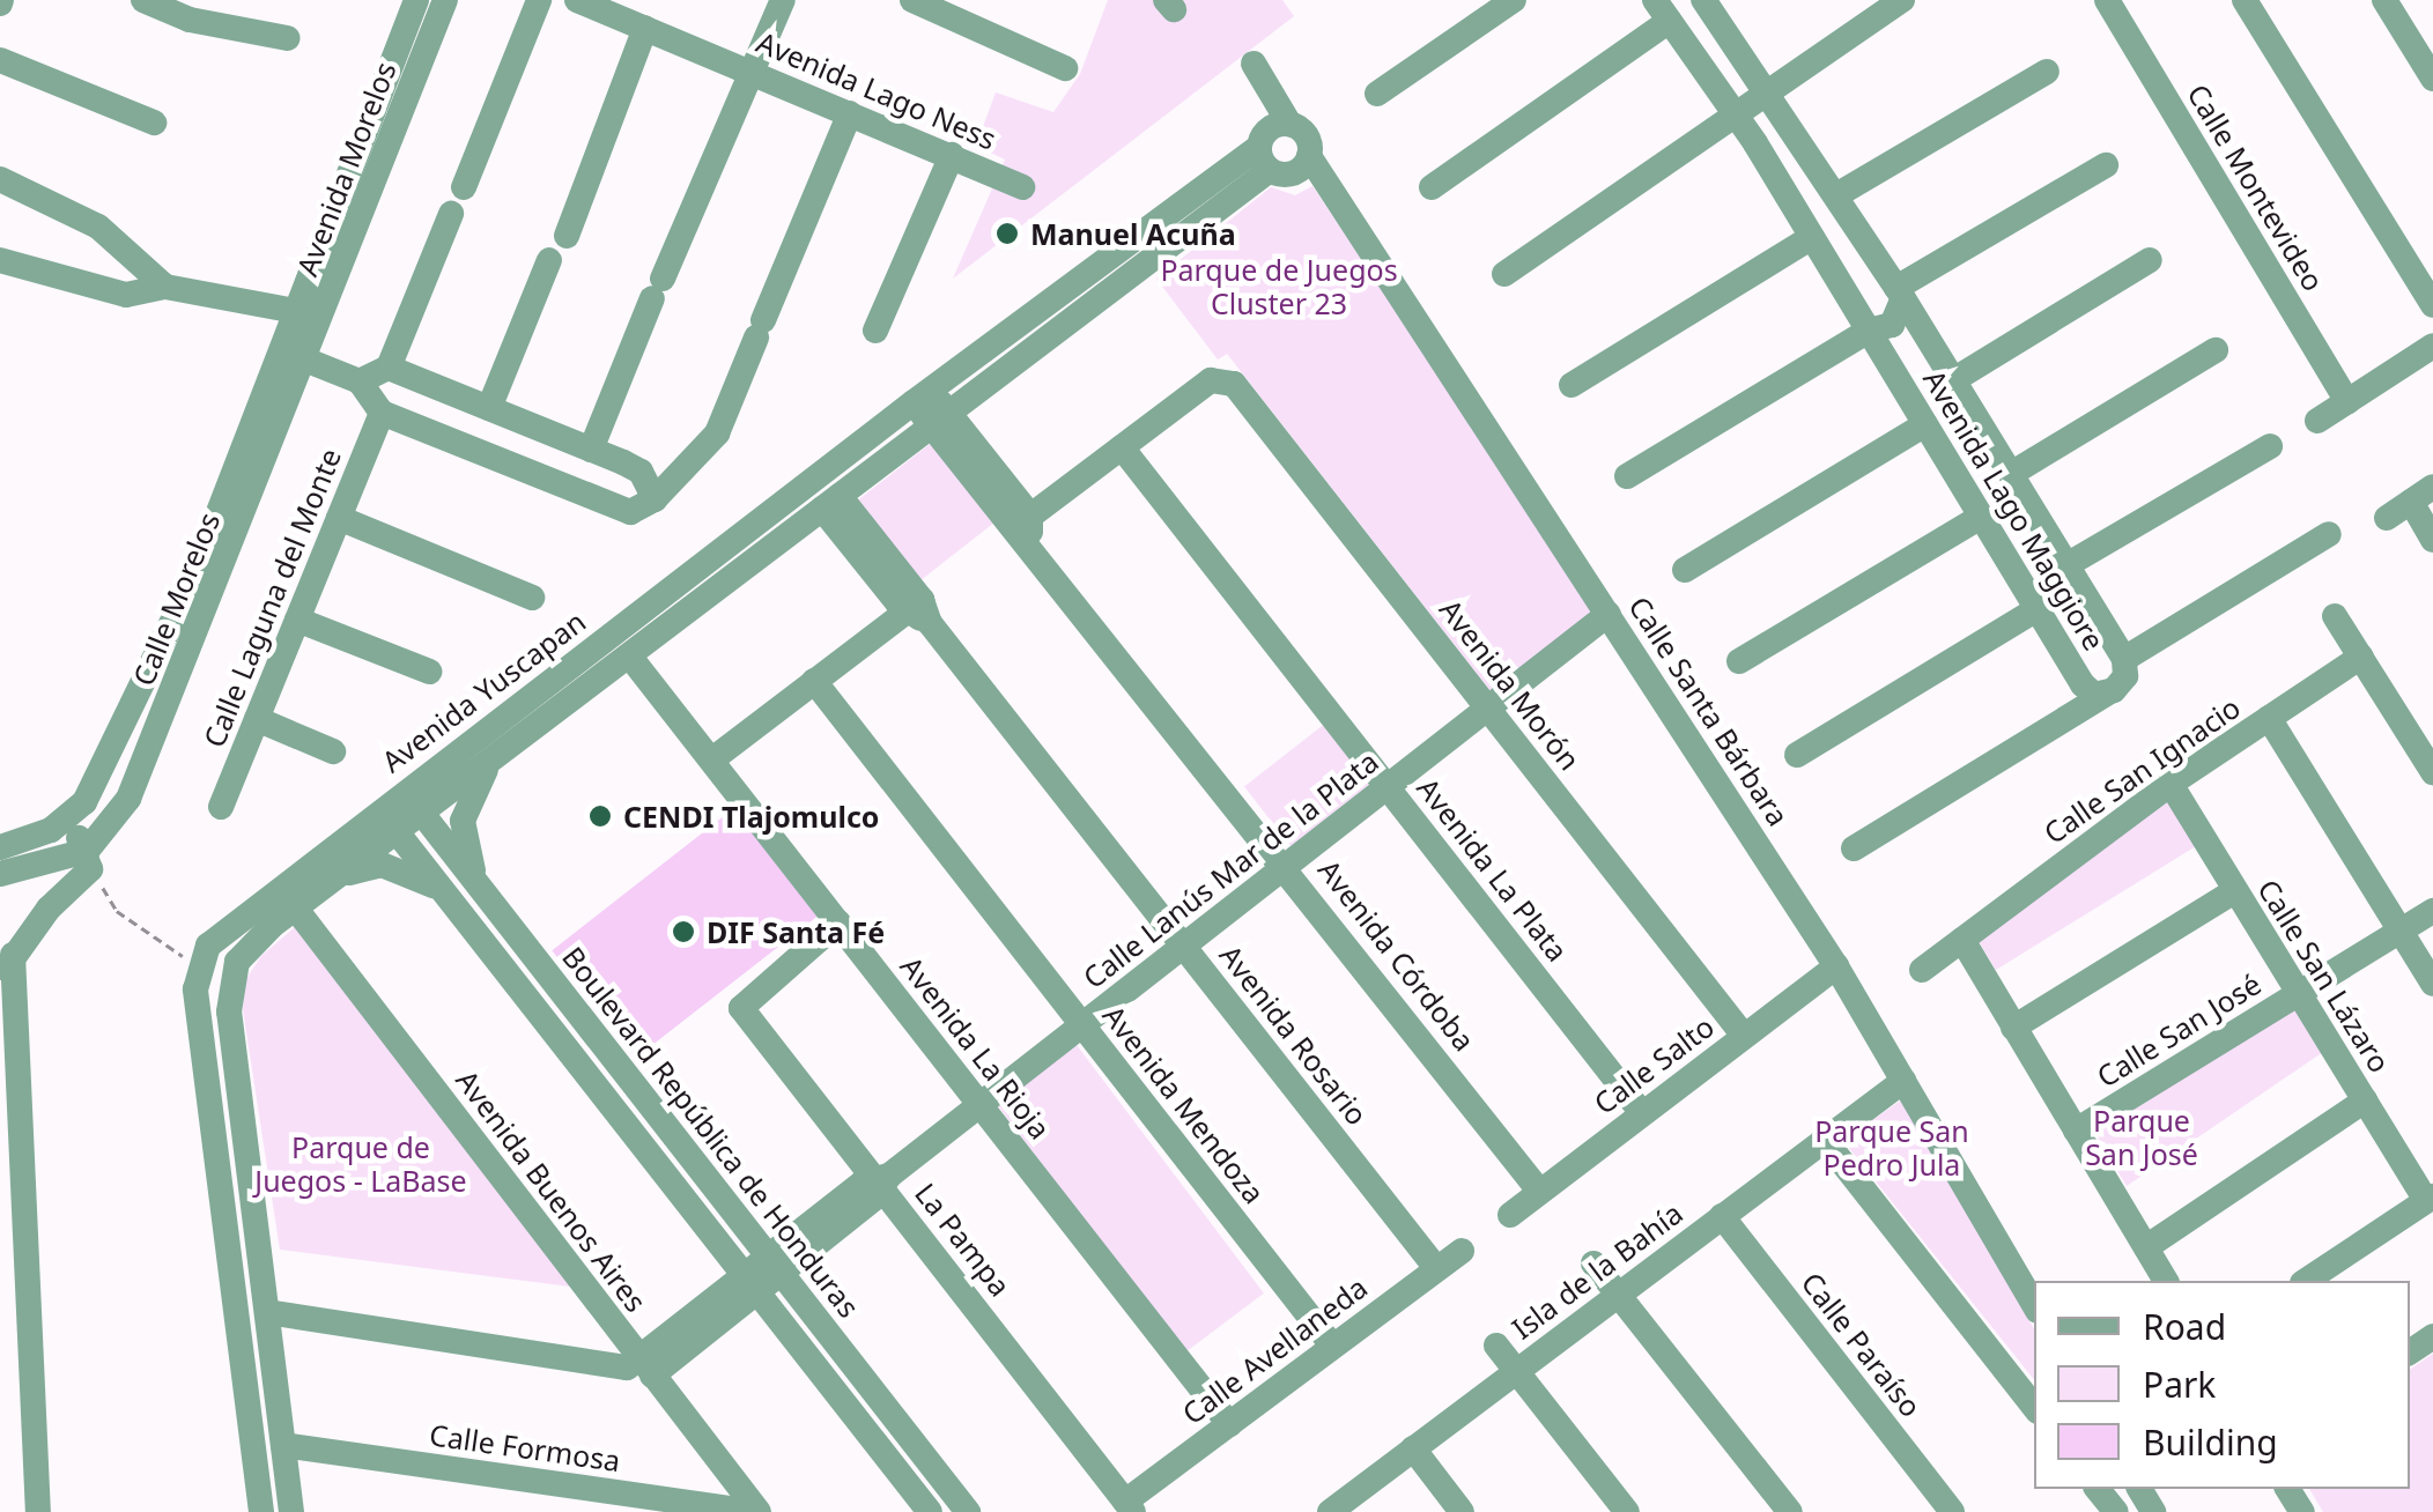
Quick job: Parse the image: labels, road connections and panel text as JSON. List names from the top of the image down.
{
  "streets": {
    "street": [
      "Avenida Lago Ness",
      "Avenida Morelos",
      "Calle Montevideo",
      "Avenida Lago Maggiore",
      "Calle Laguna del Monte",
      "Calle Morelos",
      "Avenida Morón",
      "Avenida Yuscapan",
      "Calle Santa Bárbara",
      "Calle San Ignacio",
      "Calle Lanús Mar de la Plata",
      "Avenida La Plata",
      "Avenida Córdoba",
      "Calle San Lázaro",
      "Calle San José",
      "Avenida Rosario",
      "Avenida La Rioja",
      "Calle Salto",
      "Avenida Mendoza",
      "Boulevard República de Honduras",
      "Avenida Buenos Aires",
      "La Pampa",
      "Isla de la Bahía",
      "Calle Paraíso",
      "Calle Avellaneda",
      "Calle Formosa"
    ]
  },
  "crossings": [
    ["Avenida Morelos", "Calle Morelos"],
    ["Avenida Morón", "Calle Lanús Mar de la Plata"],
    ["Avenida Morón", "Avenida La Plata"],
    ["Avenida Morón", "Calle Salto"],
    ["Avenida Yuscapan", "Calle Santa Bárbara"],
    ["Avenida Yuscapan", "Calle Lanús Mar de la Plata"],
    ["Avenida Yuscapan", "Avenida Córdoba"],
    ["Avenida Yuscapan", "Avenida Rosario"],
    ["Avenida Yuscapan", "Avenida La Rioja"],
    ["Avenida Yuscapan", "Boulevard República de Honduras"],
    ["Avenida Yuscapan", "Avenida Buenos Aires"],
    ["Avenida Yuscapan", "Calle Formosa"],
    ["Calle Santa Bárbara", "Calle Lanús Mar de la Plata"],
    ["Calle Santa Bárbara", "Calle Salto"],
    ["Calle Santa Bárbara", "Isla de la Bahía"],
    ["Calle San Ignacio", "Calle San Lázaro"],
    ["Calle Lanús Mar de la Plata", "Avenida La Plata"],
    ["Calle Lanús Mar de la Plata", "Avenida Córdoba"],
    ["Calle Lanús Mar de la Plata", "Avenida Rosario"],
    ["Calle Lanús Mar de la Plata", "Avenida La Rioja"],
    ["Calle Lanús Mar de la Plata", "Avenida Mendoza"],
    ["Calle Lanús Mar de la Plata", "Boulevard República de Honduras"],
    ["Calle Lanús Mar de la Plata", "Avenida Buenos Aires"],
    ["Calle Lanús Mar de la Plata", "La Pampa"],
    ["Avenida La Plata", "Calle Salto"],
    ["Avenida Córdoba", "Calle Salto"],
    ["Calle San Lázaro", "Calle San José"],
    ["Avenida Rosario", "Calle Avellaneda"],
    ["Avenida La Rioja", "La Pampa"],
    ["Avenida La Rioja", "Calle Avellaneda"],
    ["Avenida Mendoza", "Calle Avellaneda"],
    ["Avenida Buenos Aires", "Calle Formosa"],
    ["La Pampa", "Calle Avellaneda"],
    ["Isla de la Bahía", "Calle Paraíso"]
  ],
  "parks": [
    "Parque de Juegos Cluster 23",
    "Parque San José",
    "Parque San Pedro Jula",
    "Parque de Juegos - LaBase"
  ],
  "places": ["Manuel Acuña", "CENDI Tlajomulco", "DIF Santa Fé"],
  "legend": ["Road", "Park", "Building"]
}
